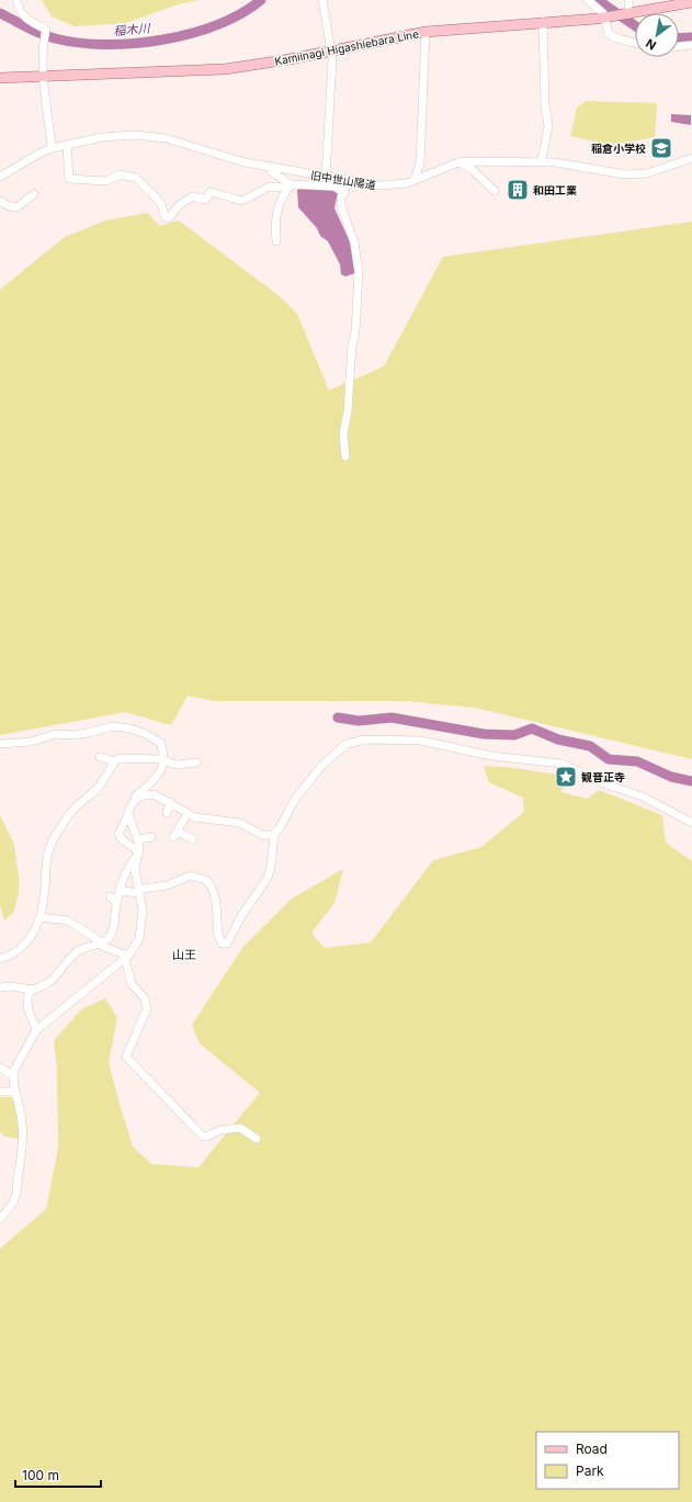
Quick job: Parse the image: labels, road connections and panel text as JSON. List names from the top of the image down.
{
  "streets": {
    "main road": ["Kamiinagi Higashiebara Line"],
    "street": ["旧中世山陽道"]
  },
  "districts": ["山王"],
  "water": ["稲木川"],
  "places": {
    "school or university": ["稲倉小学校"],
    "building": ["和田工業"],
    "place": ["観音正寺"]
  },
  "legend": ["Road", "Park"],
  "scale_bar": "100 m",
  "north": "bottom left"
}
